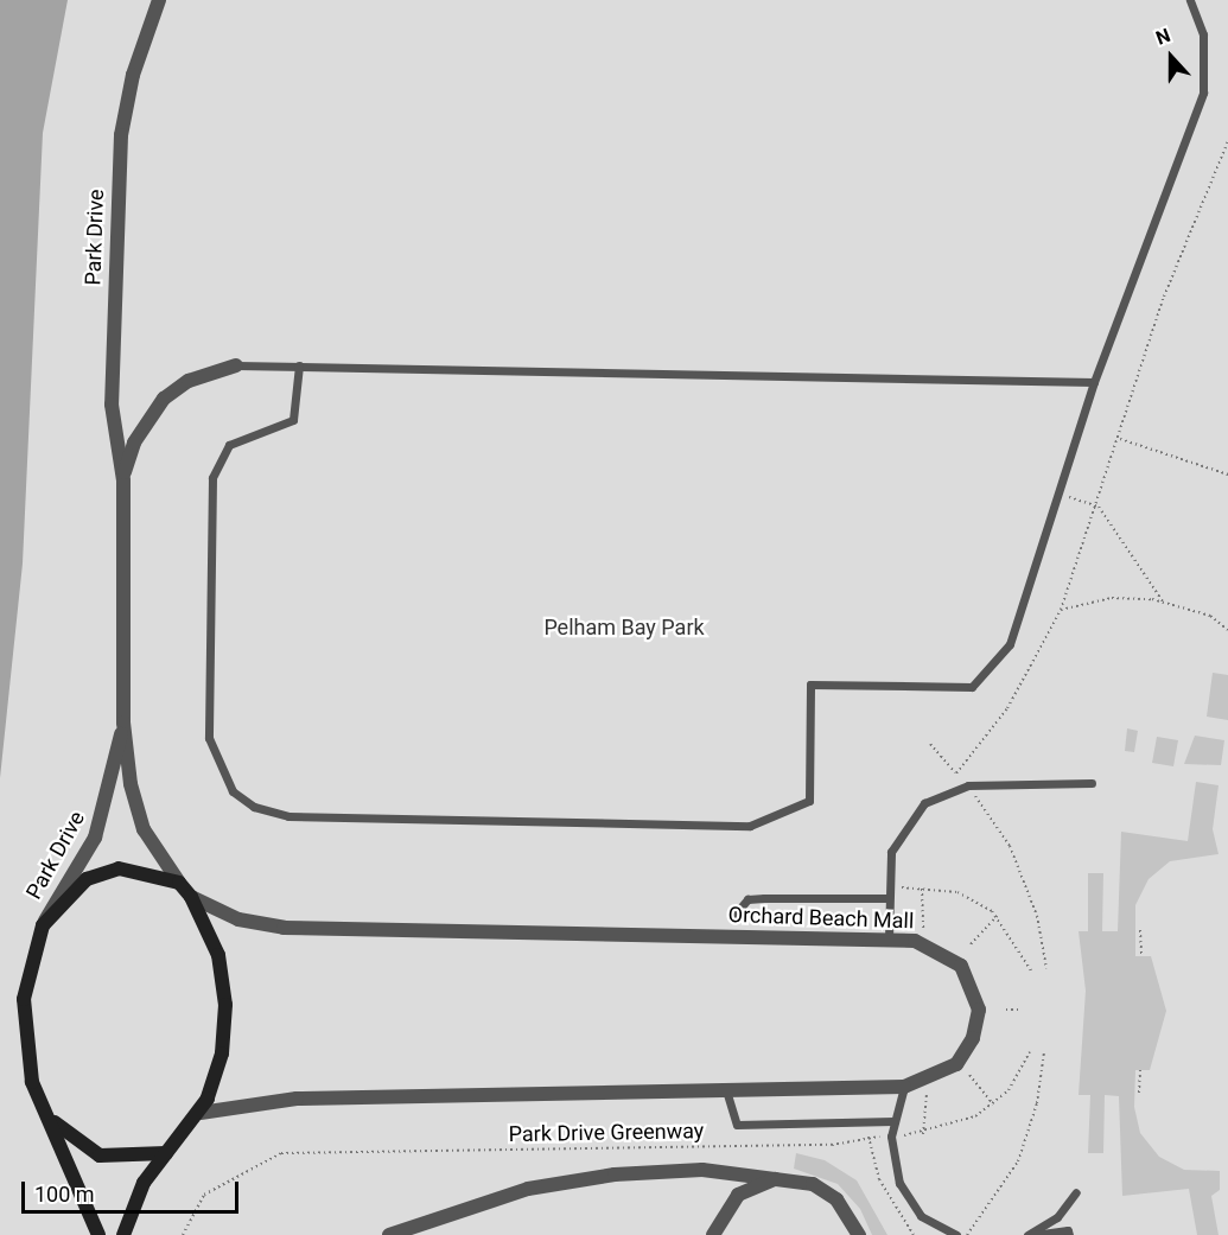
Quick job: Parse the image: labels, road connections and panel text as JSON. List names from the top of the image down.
{
  "streets": {
    "street": ["Park Drive", "Orchard Beach Mall"],
    "path": ["Park Drive Greenway"]
  },
  "crossings": [
    ["Park Drive", "Orchard Beach Mall"]
  ],
  "parks": ["Pelham Bay Park"],
  "scale_bar": "100 m",
  "north": "top"
}
